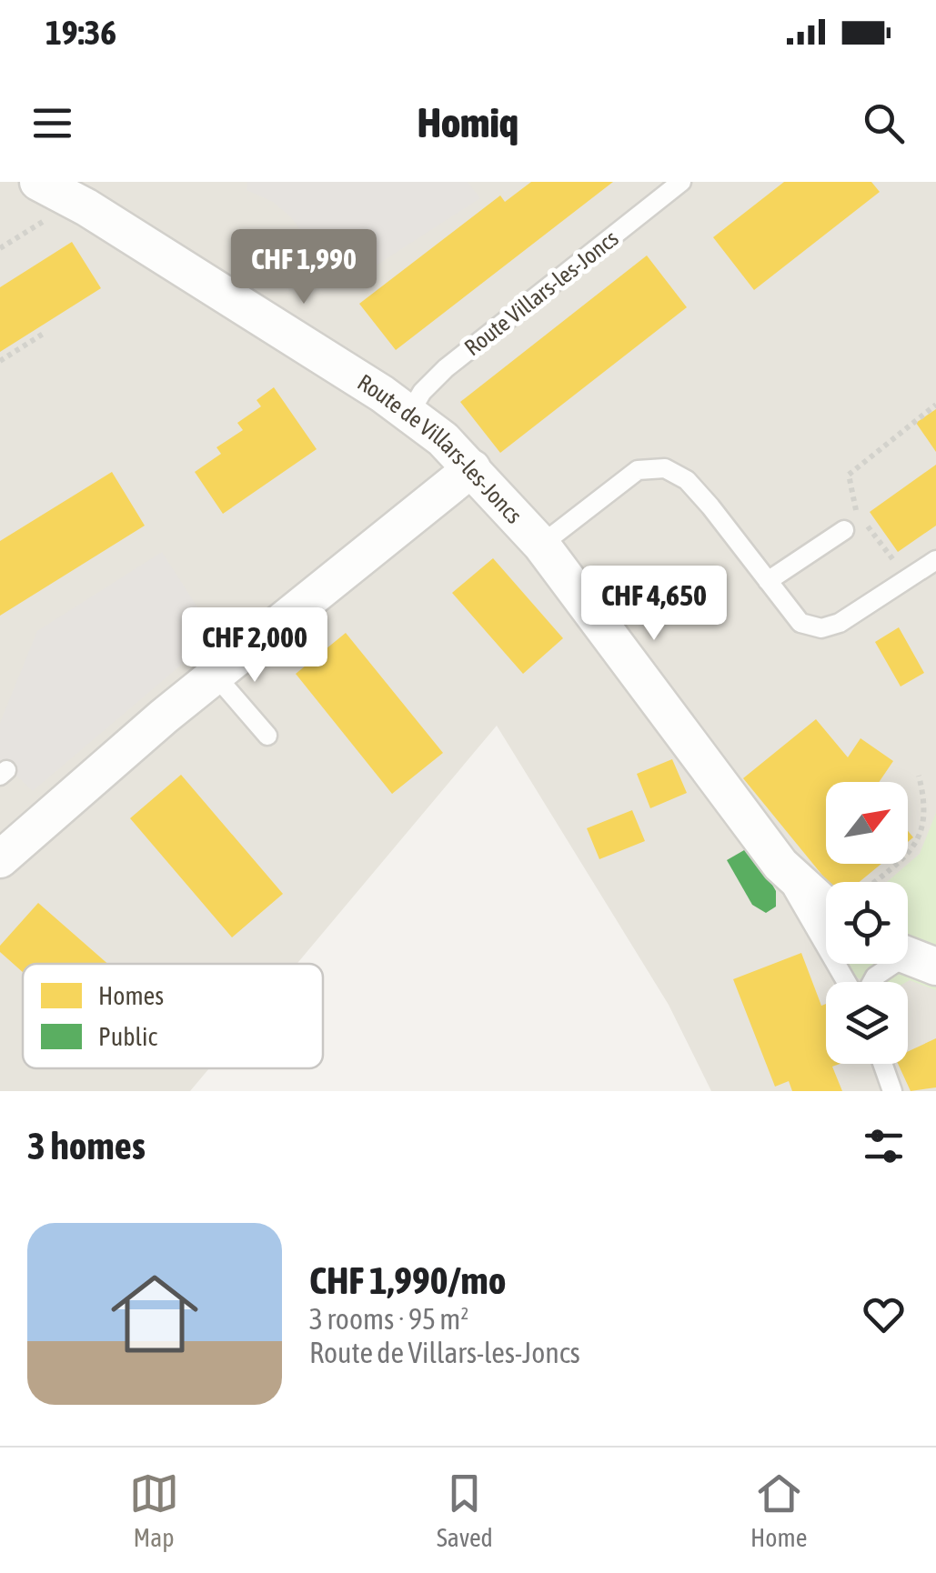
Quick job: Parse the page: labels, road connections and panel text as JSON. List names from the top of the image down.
{
  "streets": {
    "street": ["Route de Villars-les-Joncs"],
    "lane": ["Route Villars-les-Joncs"]
  },
  "crossings": [
    ["Route Villars-les-Joncs", "Route de Villars-les-Joncs"]
  ],
  "legend": ["Homes", "Public"],
  "north": "top right",
  "page": {
    "status": "19:36",
    "header": "Homiq",
    "price": ["CHF 1,990", "CHF 4,650", "CHF 2,000"],
    "heading": "3 homes",
    "list": [
      {
        "name": "CHF 1,990/mo",
        "note": "3 rooms · 95 m² · Route de Villars-les-Joncs"
      }
    ],
    "tabs": ["Map", "Saved", "Home"]
  }
}
